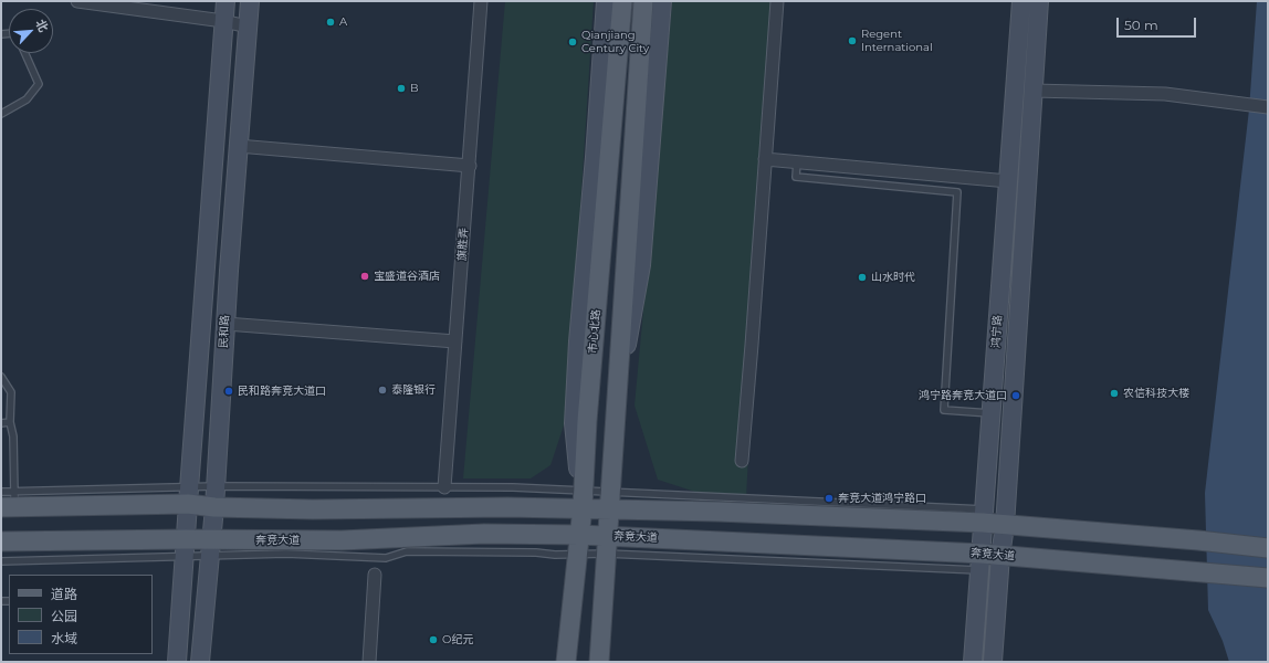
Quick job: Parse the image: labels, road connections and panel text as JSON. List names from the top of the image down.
{
  "streets": {
    "main road": [
      "民和路",
      "市心北路",
      "鸿宁路",
      "奔竞大道"
    ],
    "street": ["旗胜弄"]
  },
  "crossings": [
    ["民和路", "奔竞大道"],
    ["市心北路", "奔竞大道"],
    ["鸿宁路", "奔竞大道"]
  ],
  "places": [
    "A",
    "Regent International",
    "Qianjiang Century City",
    "B",
    "宝盛道谷酒店",
    "山水时代",
    "泰隆银行",
    "民和路奔竞大道口",
    "农信科技大楼",
    "鸿宁路奔竞大道口",
    "奔竞大道鸿宁路口",
    "O纪元"
  ],
  "legend": ["道路", "公园", "水域"],
  "scale_bar": "50 m",
  "north": "top right"
}
